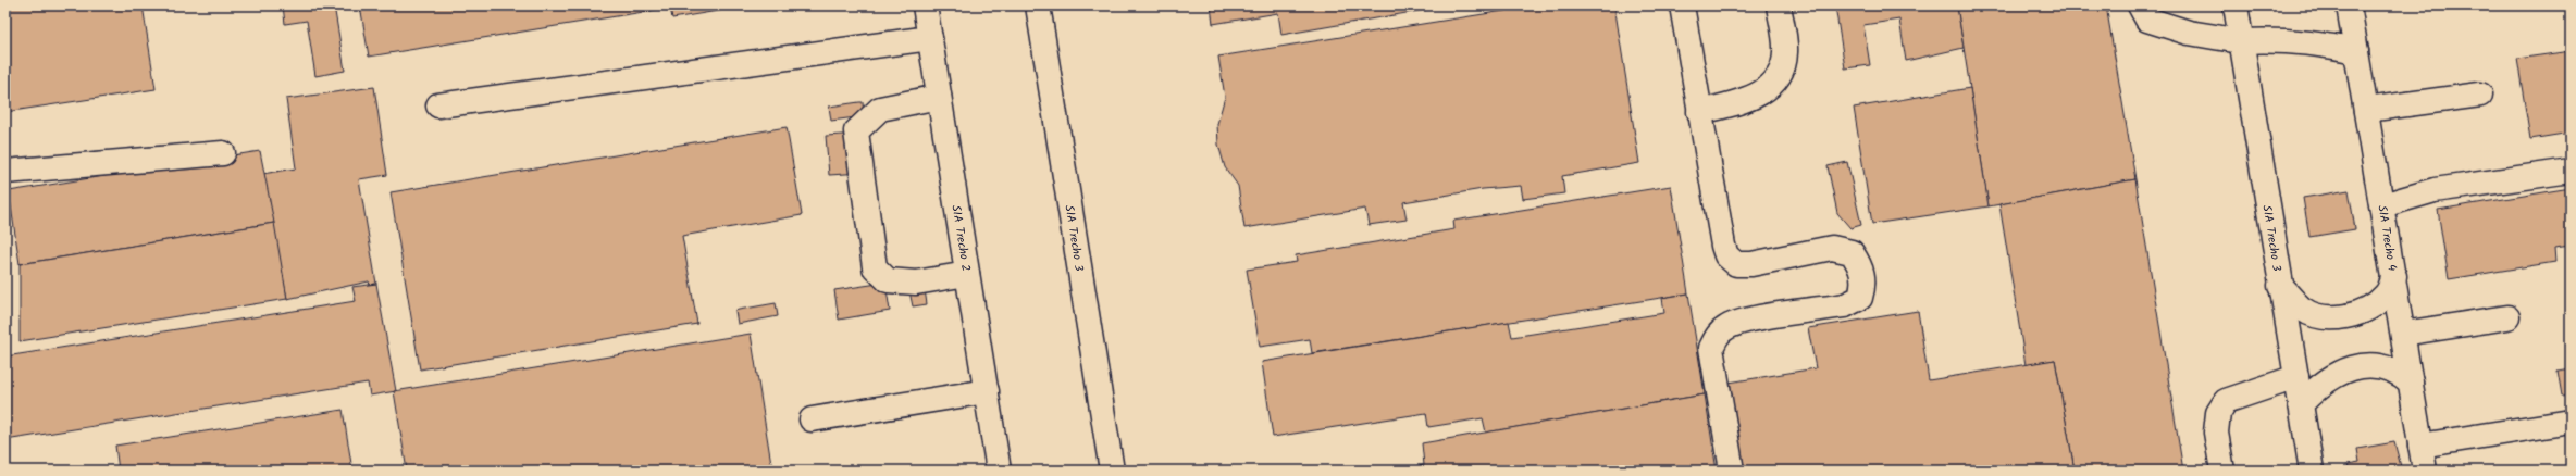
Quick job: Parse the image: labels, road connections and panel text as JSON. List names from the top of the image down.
{
  "streets": {
    "main road": ["SIA Trecho 2", "SIA Trecho 3", "SIA Trecho 4"]
  }
}
